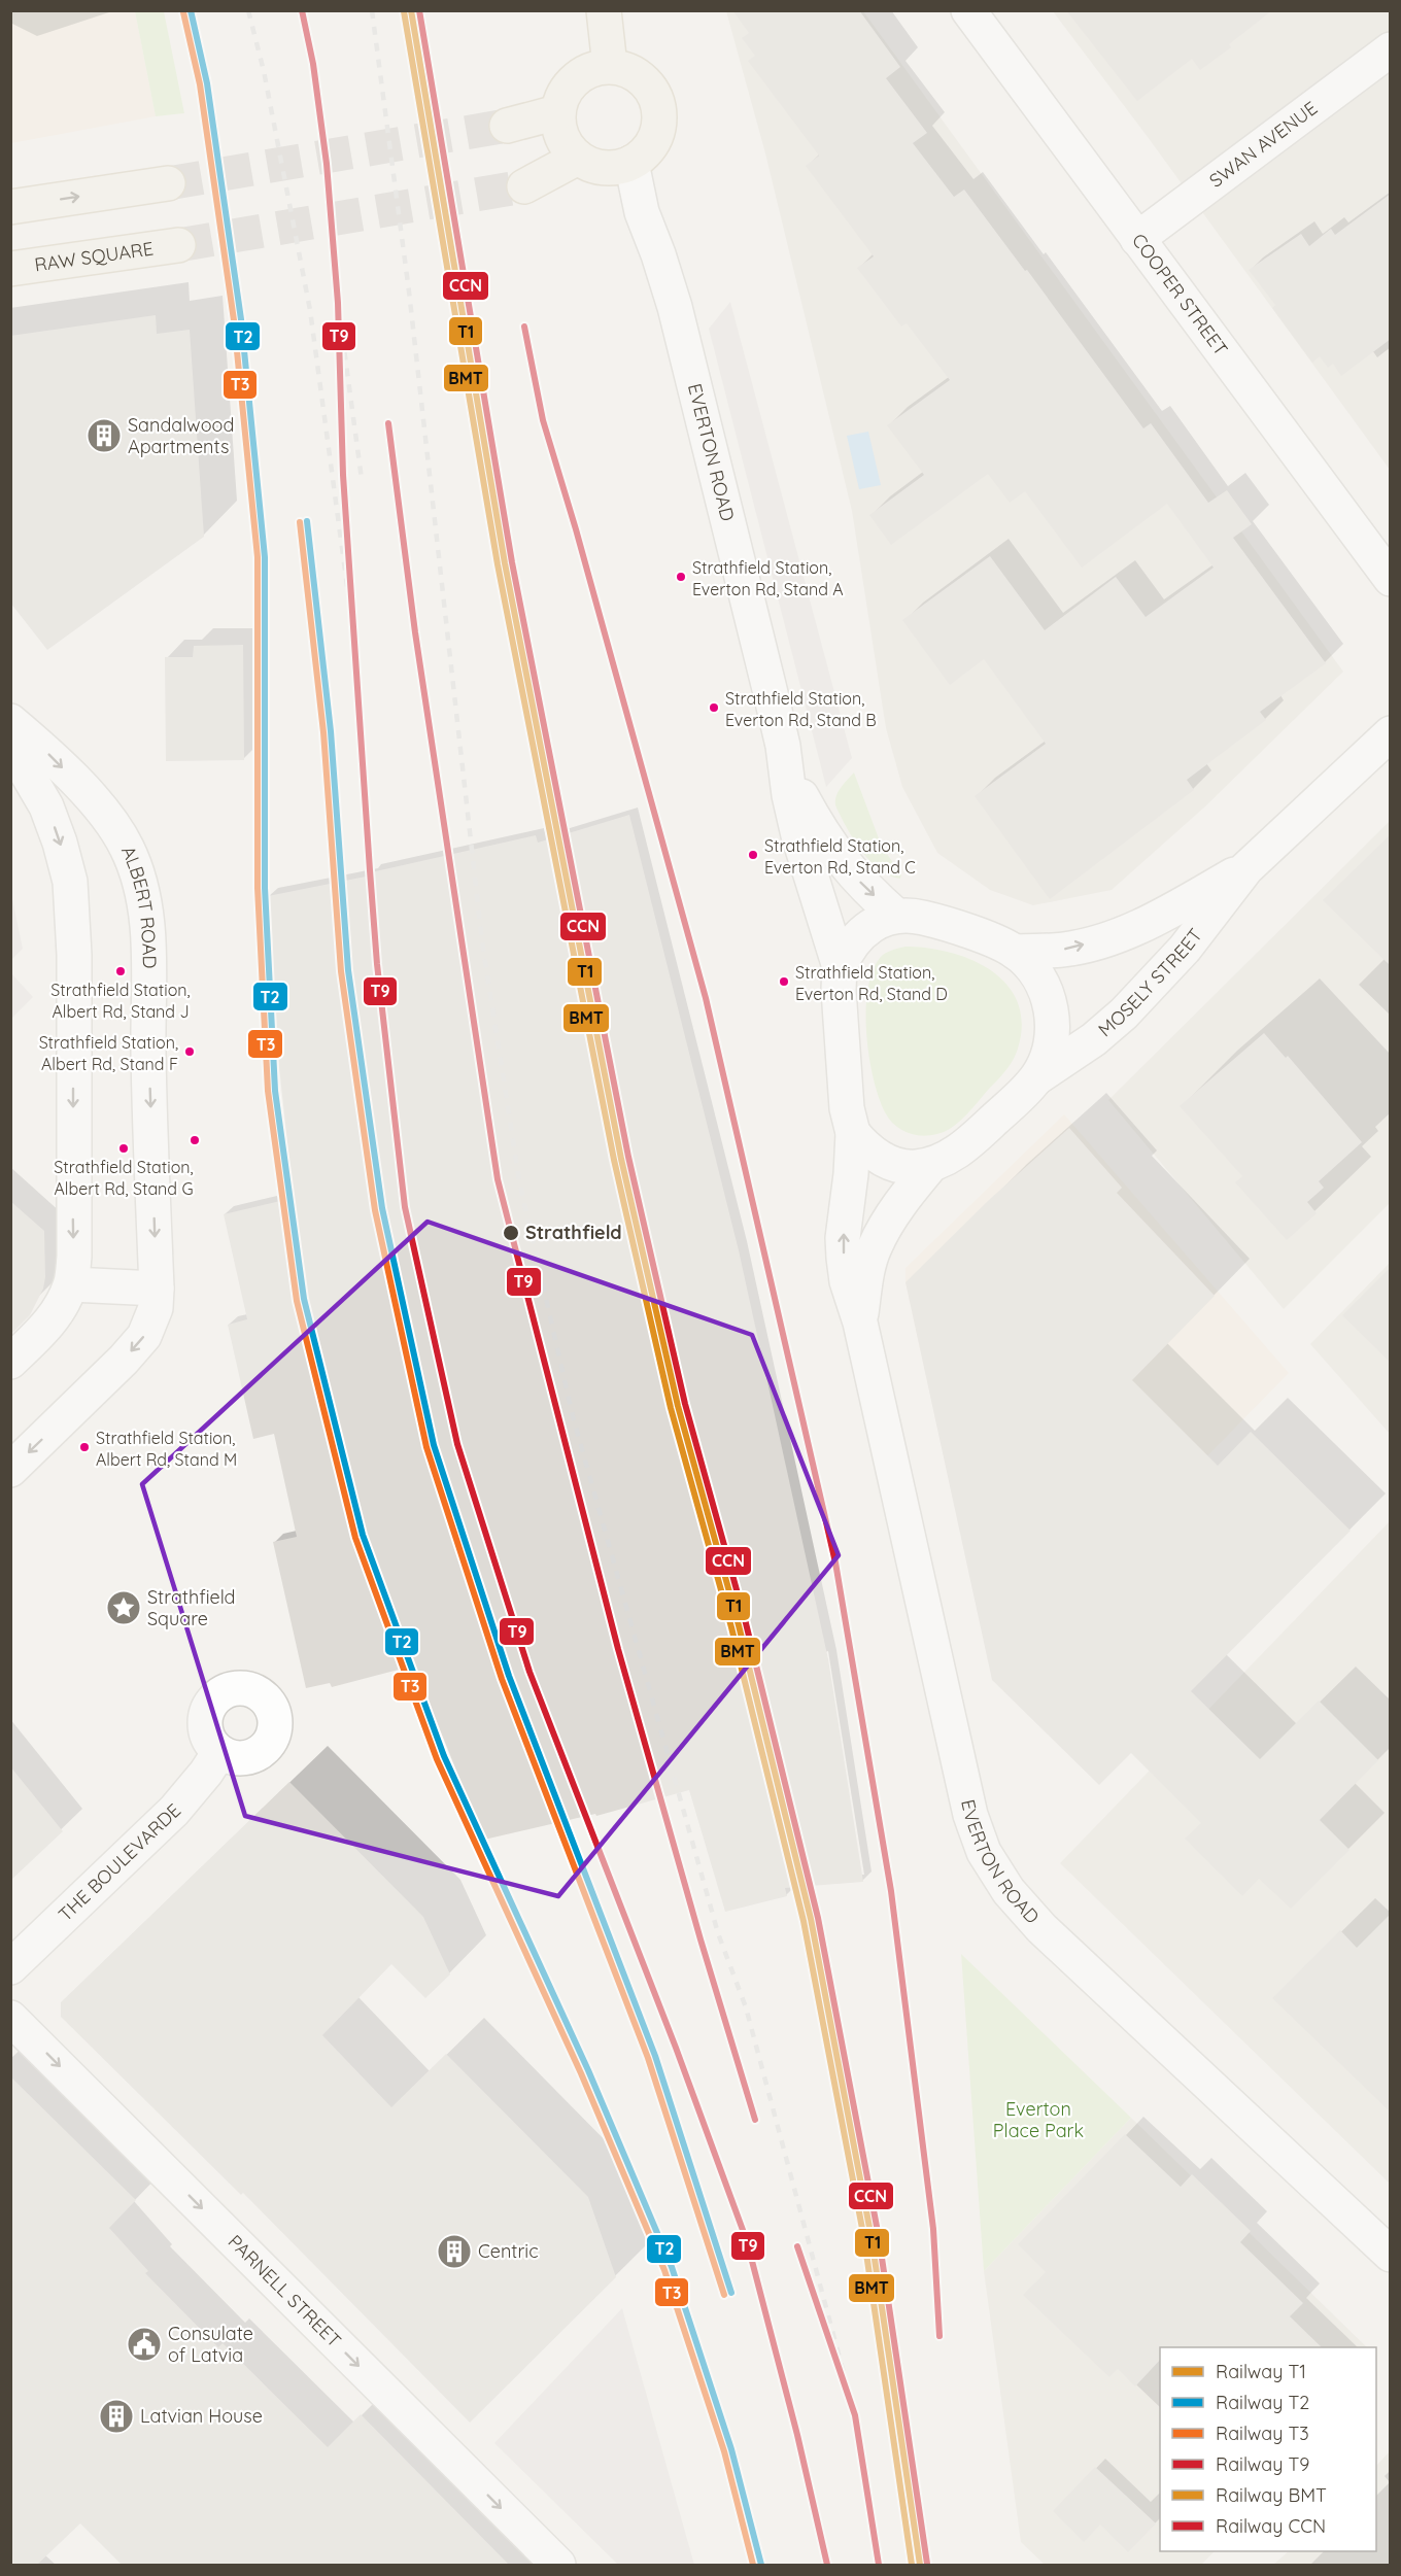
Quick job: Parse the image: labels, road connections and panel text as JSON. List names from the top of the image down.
{
  "streets": {
    "main road": ["RAW SQUARE"],
    "street": [
      "SWAN AVENUE",
      "COOPER STREET",
      "EVERTON ROAD",
      "ALBERT ROAD",
      "MOSELY STREET",
      "THE BOULEVARDE",
      "PARNELL STREET"
    ]
  },
  "crossings": [
    ["SWAN AVENUE", "COOPER STREET"]
  ],
  "one_way": ["PARNELL STREET"],
  "parks": ["Everton Place Park"],
  "places": {
    "building": ["Sandalwood Apartments", "Centric", "Latvian House"],
    "other": [
      "Strathfield Station, Everton Rd, Stand A",
      "Strathfield Station, Everton Rd, Stand B",
      "Strathfield Station, Everton Rd, Stand C",
      "Strathfield Station, Albert Rd, Stand J",
      "Strathfield Station, Everton Rd, Stand D",
      "Strathfield Station, Albert Rd, Stand F",
      "Strathfield Station, Albert Rd, Stand G",
      "Strathfield",
      "Strathfield Station, Albert Rd, Stand M"
    ],
    "place": ["Strathfield Square"],
    "public building": ["Consulate of Latvia"]
  },
  "lines": [
    "rail line T1",
    "rail line T2",
    "rail line T9",
    "rail line CCN",
    "rail line BMT",
    "rail line T3"
  ],
  "legend": [
    "Railway T1",
    "Railway T2",
    "Railway T3",
    "Railway T9",
    "Railway BMT",
    "Railway CCN"
  ]
}
